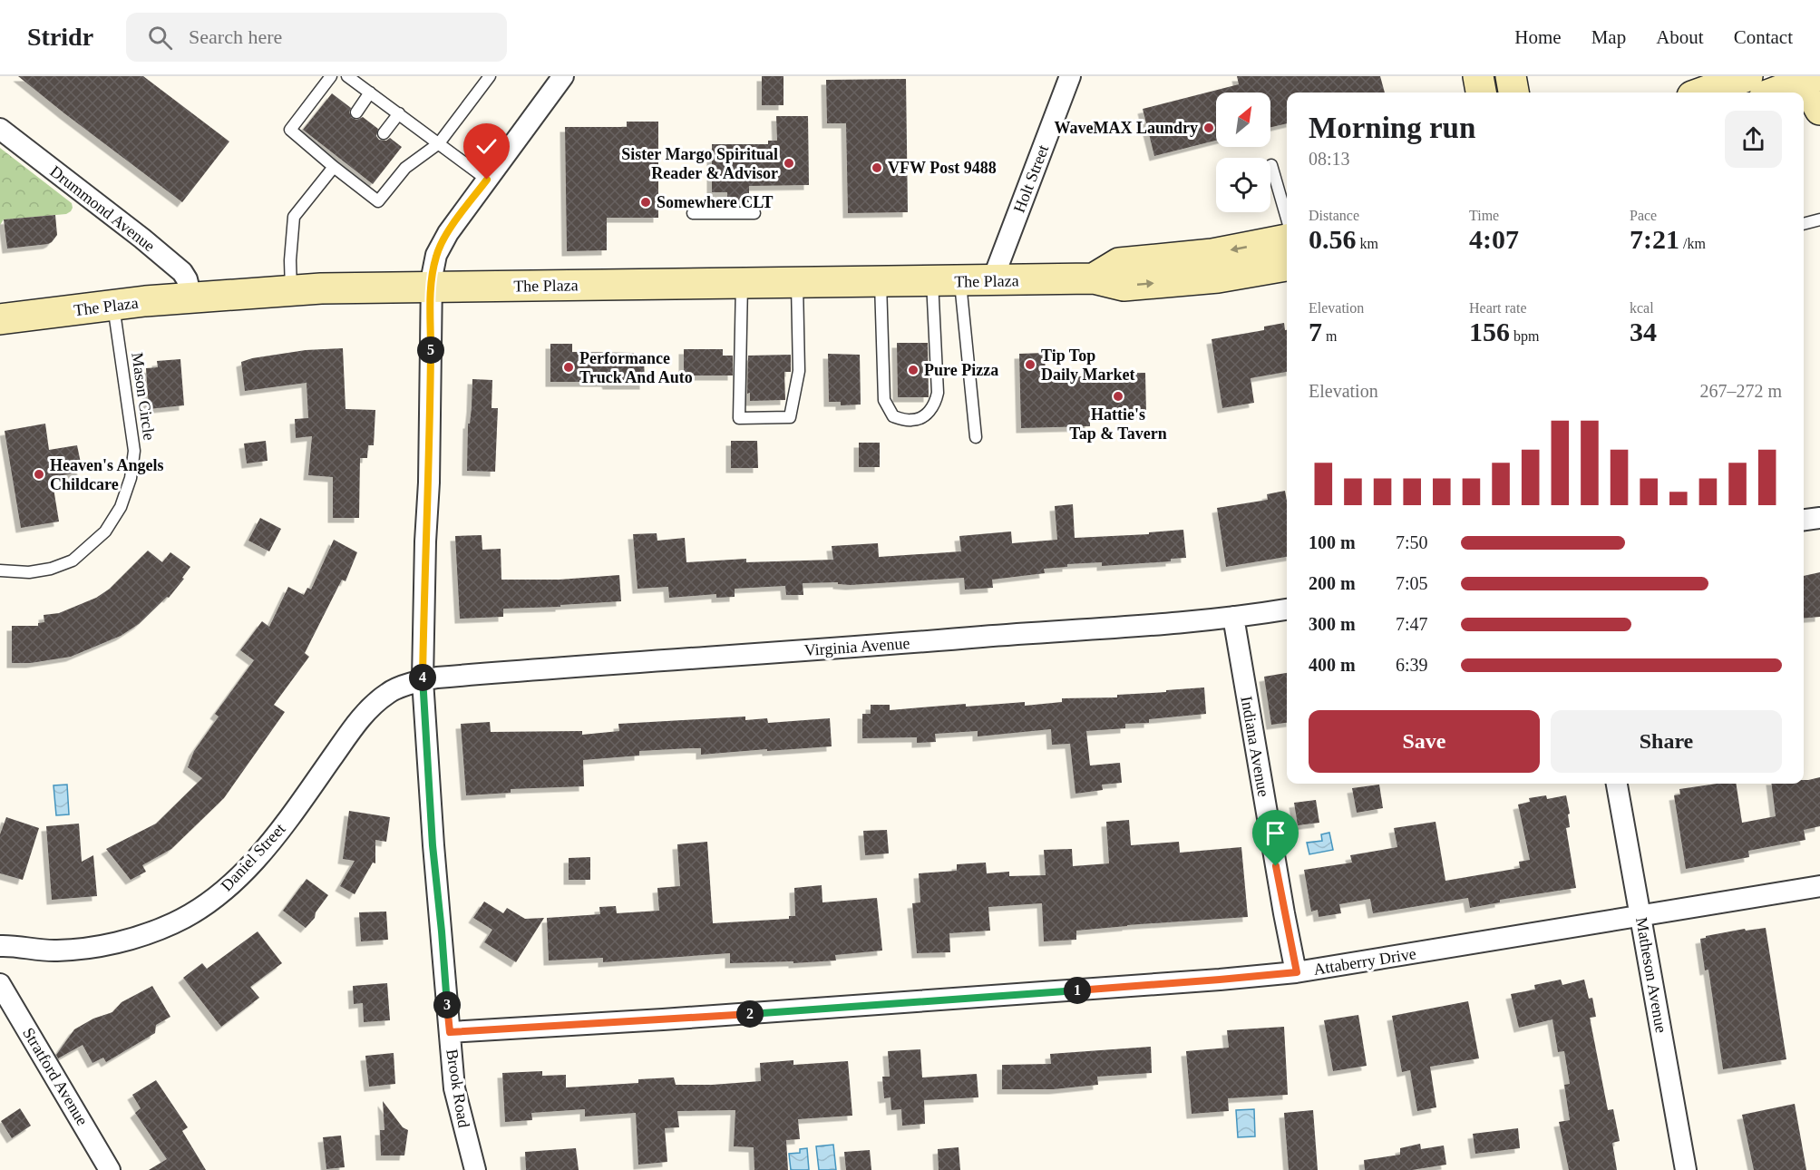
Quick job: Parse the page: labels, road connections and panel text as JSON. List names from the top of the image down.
{
  "streets": {
    "main road": ["The Plaza"],
    "street": [
      "Holt Street",
      "Drummond Avenue",
      "Virginia Avenue",
      "Indiana Avenue",
      "Daniel Street",
      "Attaberry Drive",
      "Matheson Avenue",
      "Stratford Avenue",
      "Brook Road"
    ],
    "lane": ["Mason Circle"]
  },
  "crossings": [
    ["Holt Street", "The Plaza"],
    ["Drummond Avenue", "The Plaza"],
    ["The Plaza", "Mason Circle"],
    ["The Plaza", "Brook Road"],
    ["Virginia Avenue", "Indiana Avenue"],
    ["Virginia Avenue", "Daniel Street"],
    ["Virginia Avenue", "Brook Road"],
    ["Indiana Avenue", "Attaberry Drive"],
    ["Daniel Street", "Brook Road"],
    ["Attaberry Drive", "Matheson Avenue"],
    ["Attaberry Drive", "Brook Road"]
  ],
  "places": [
    "WaveMAX Laundry",
    "Sister Margo Spiritual Reader & Advisor",
    "VFW Post 9488",
    "Somewhere CLT",
    "Tip Top Daily Market",
    "Performance Truck And Auto",
    "Pure Pizza",
    "Hattie's Tap & Tavern",
    "Heaven's Angels Childcare"
  ],
  "north": "top right",
  "page": {
    "header": "Stridr",
    "search": "Search here",
    "nav": [
      "Home",
      "Map",
      "About",
      "Contact"
    ],
    "heading": ["Morning run", "08:13"],
    "stats": [
      ["Distance", "0.56 km"],
      ["Time", "4:07"],
      ["Pace", "7:21 /km"],
      ["Elevation", "7 m"],
      ["Heart rate", "156 bpm"],
      ["kcal", "34"]
    ],
    "pins": [
      "5",
      "4",
      "1",
      "3",
      "2"
    ],
    "chart": ["Elevation", "267–272 m"],
    "list": [
      {
        "name": "100 m",
        "note": "7:50"
      },
      {
        "name": "200 m",
        "note": "7:05"
      },
      {
        "name": "300 m",
        "note": "7:47"
      },
      {
        "name": "400 m",
        "note": "6:39"
      }
    ],
    "buttons": ["Save", "Share"]
  }
}
